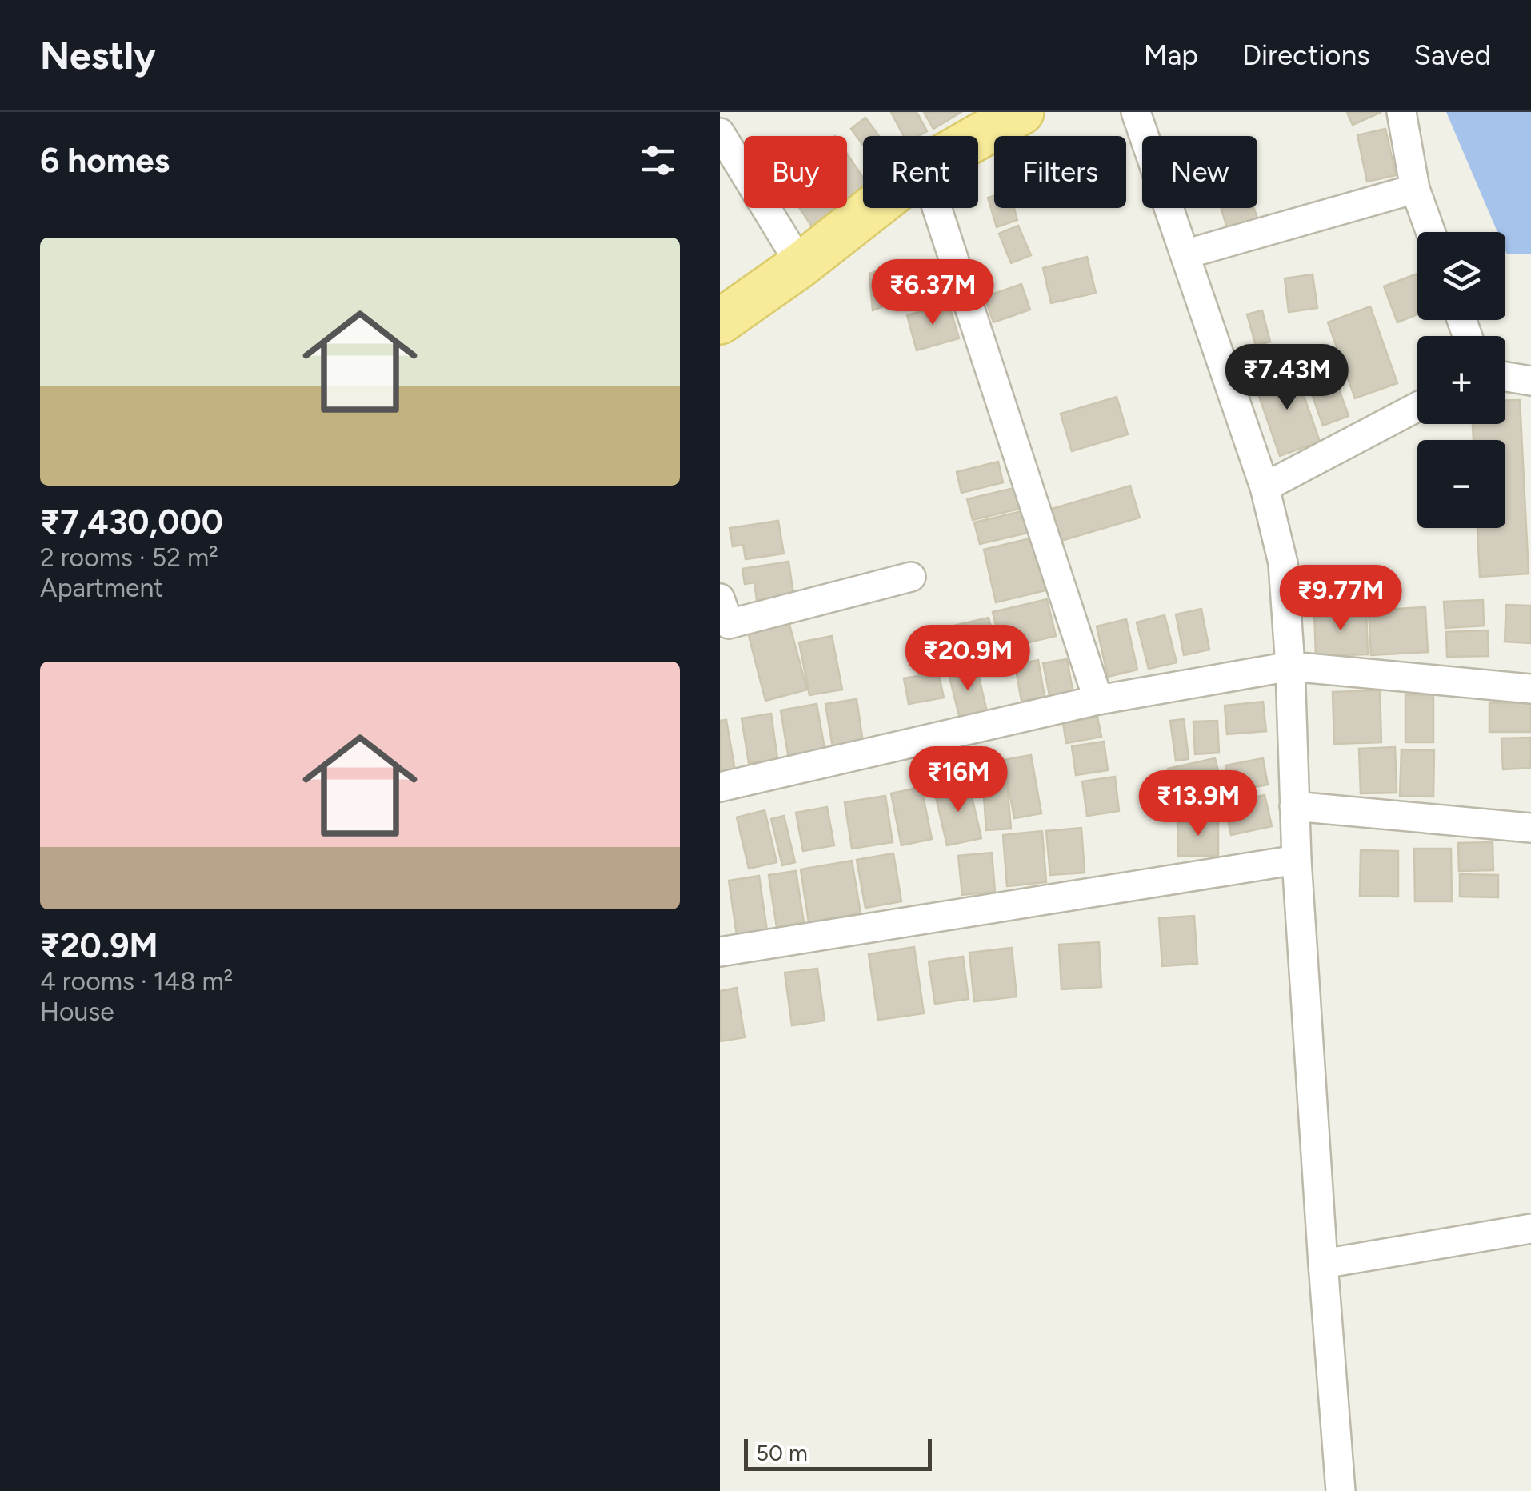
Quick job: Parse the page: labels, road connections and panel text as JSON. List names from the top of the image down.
{
  "scale_bar": "50 m",
  "page": {
    "header": "Nestly",
    "nav": ["Map", "Directions", "Saved"],
    "heading": "6 homes",
    "chip": [
      "Buy",
      "Rent",
      "Filters",
      "New"
    ],
    "list": [
      {
        "name": "₹7,430,000",
        "note": "2 rooms · 52 m² · Apartment"
      },
      {
        "name": "₹20.9M",
        "note": "4 rooms · 148 m² · House"
      }
    ],
    "map_buttons": ["+", "−"],
    "price": [
      "₹6.37M",
      "₹7.43M",
      "₹9.77M",
      "₹20.9M",
      "₹16M",
      "₹13.9M"
    ],
    "scale": "50 m"
  }
}
